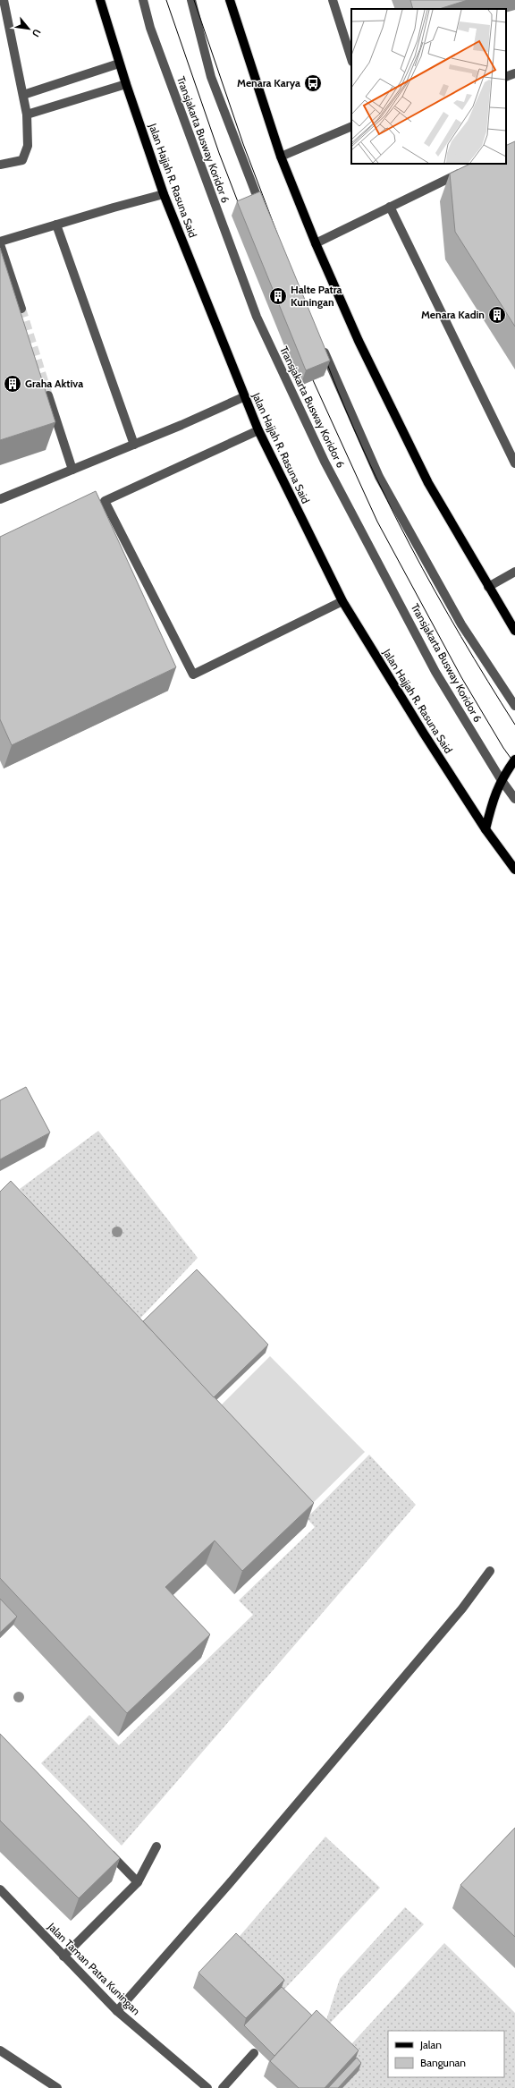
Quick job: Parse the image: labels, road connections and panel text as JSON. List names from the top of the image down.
{
  "streets": {
    "main road": ["Jalan Hajjah R. Rasuna Said"],
    "street": ["Transjakarta Busway Koridor 6", "Jalan Taman Patra Kuningan"]
  },
  "places": {
    "bus stop": ["Menara Karya"],
    "building": ["Halte Patra Kuningan", "Menara Kadin", "Graha Aktiva"]
  },
  "legend": ["Jalan", "Bangunan"],
  "north": "bottom right"
}
